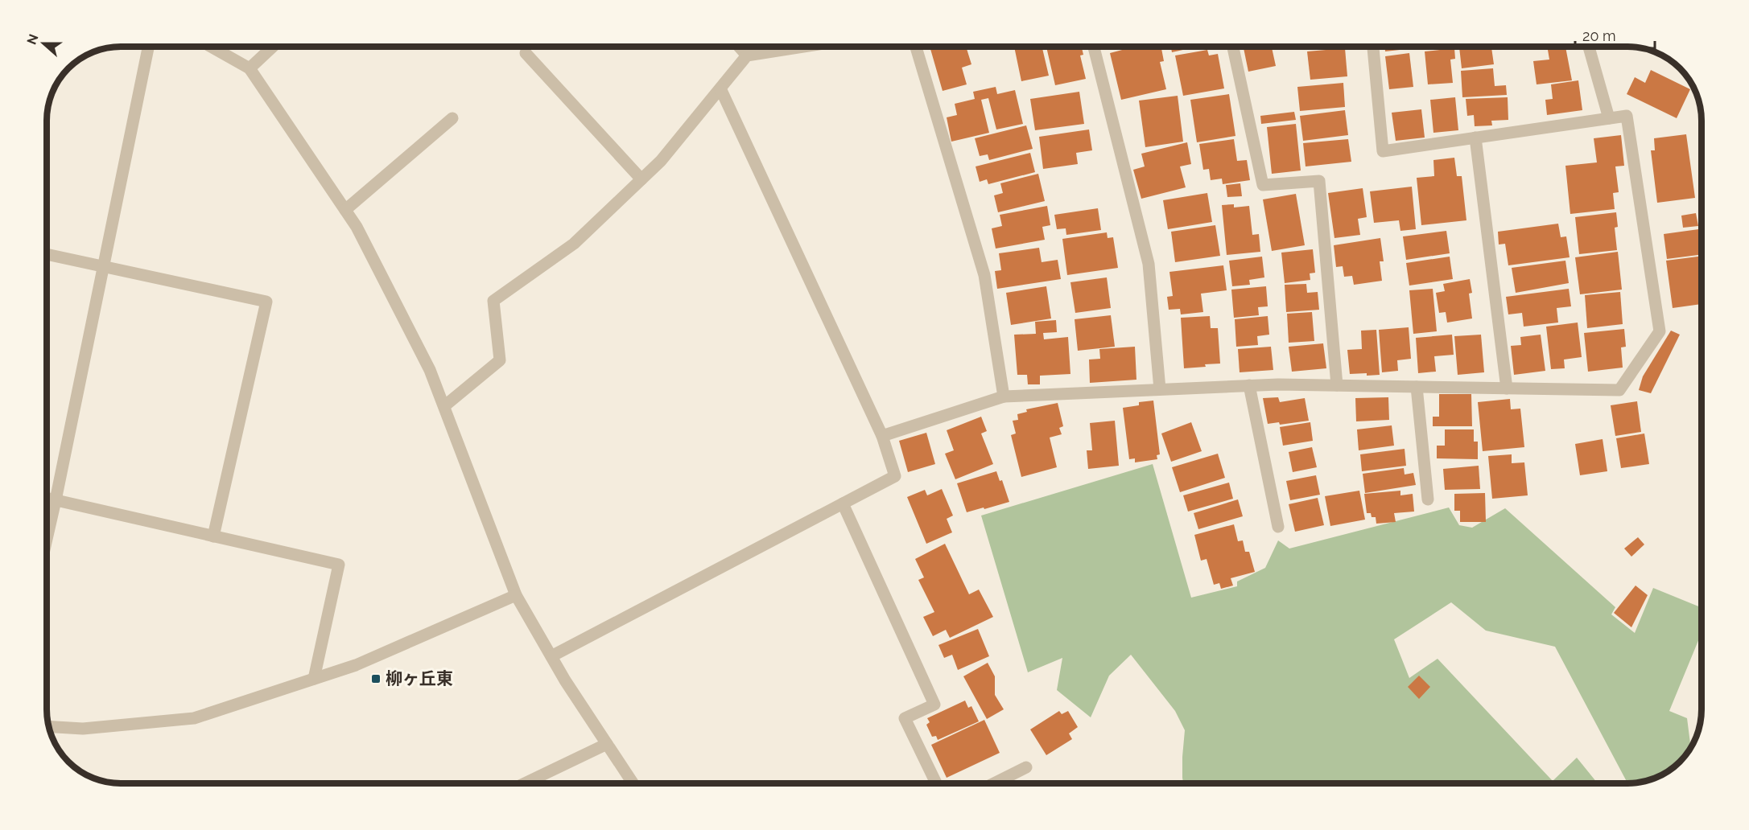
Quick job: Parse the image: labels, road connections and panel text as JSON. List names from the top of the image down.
{
  "places": {
    "transit": ["柳ヶ丘東"]
  },
  "scale_bar": "20 m",
  "north": "left"
}
